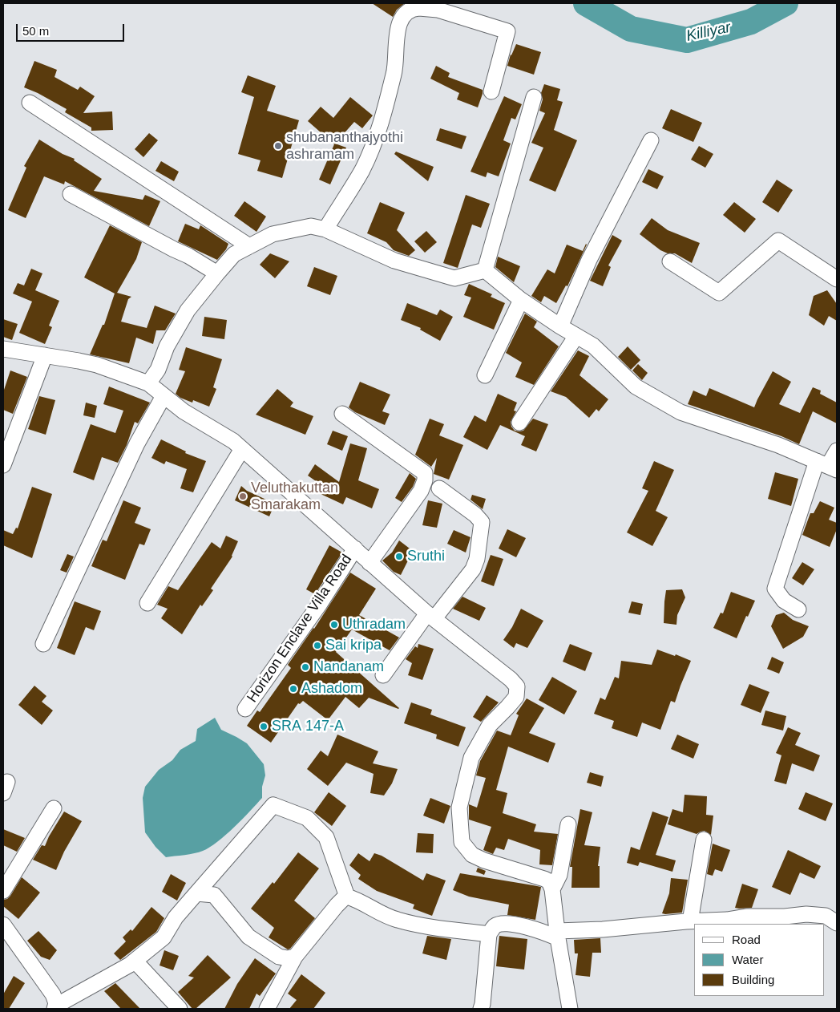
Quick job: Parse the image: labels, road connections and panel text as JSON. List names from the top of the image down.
{
  "streets": {
    "street": ["Horizon Enclave Villa Road"]
  },
  "water": ["Killiyar"],
  "places": [
    "shubananthajyothi ashramam",
    "Veluthakuttan Smarakam",
    "Sruthi",
    "Uthradam",
    "Sai kripa",
    "Nandanam",
    "Ashadom",
    "SRA 147-A"
  ],
  "legend": ["Road", "Water", "Building"],
  "scale_bar": "50 m"
}
